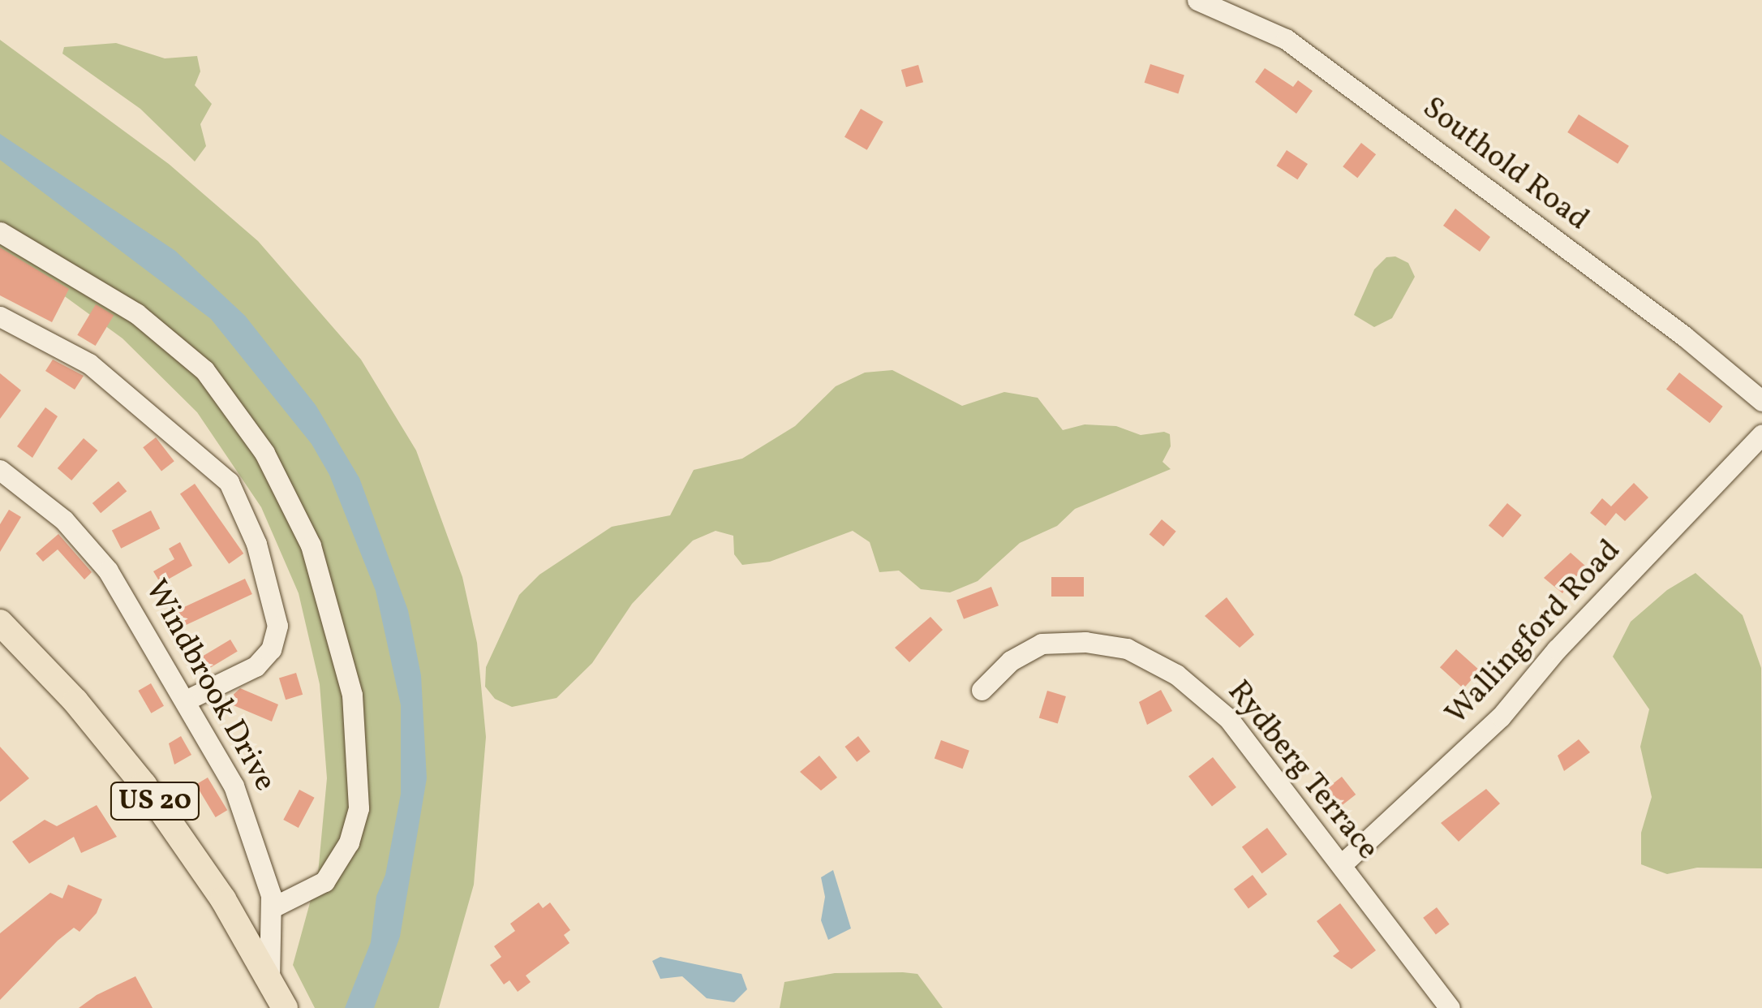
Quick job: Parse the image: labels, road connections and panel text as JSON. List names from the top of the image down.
{
  "streets": {
    "main road": ["US 20"],
    "street": [
      "Southold Road",
      "Wallingford Road",
      "Windbrook Drive",
      "Rydberg Terrace"
    ]
  },
  "crossings": [
    ["Wallingford Road", "Rydberg Terrace"],
    ["Windbrook Drive", "US 20"]
  ]
}
